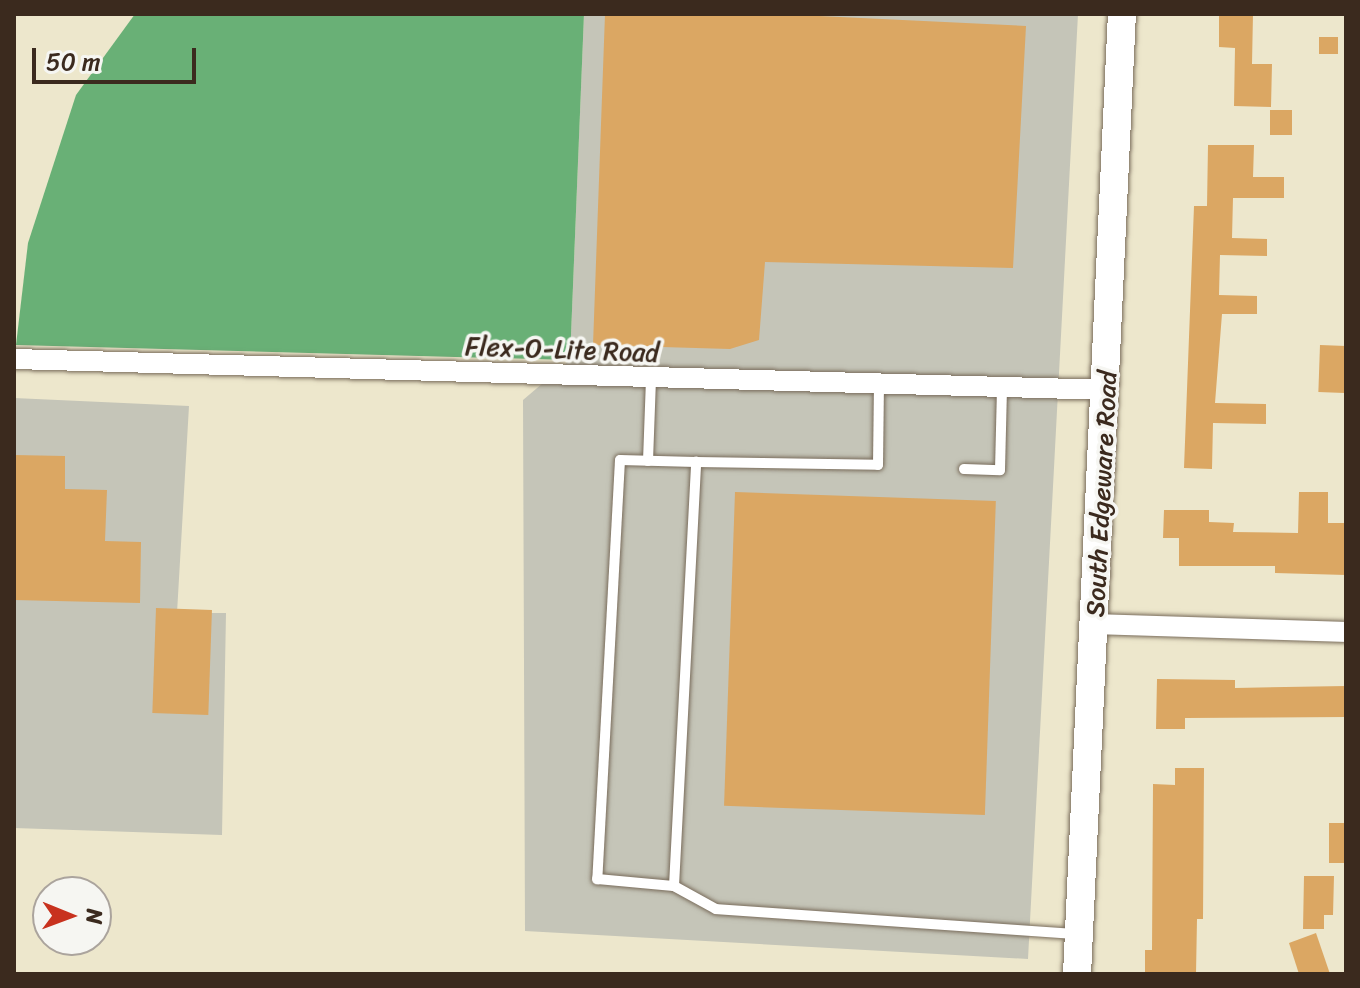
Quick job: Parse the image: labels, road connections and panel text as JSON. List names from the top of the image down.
{
  "streets": {
    "main road": ["South Edgeware Road"],
    "street": ["Flex-O-Lite Road"]
  },
  "crossings": [
    ["Flex-O-Lite Road", "South Edgeware Road"]
  ],
  "scale_bar": "50 m",
  "north": "right"
}
